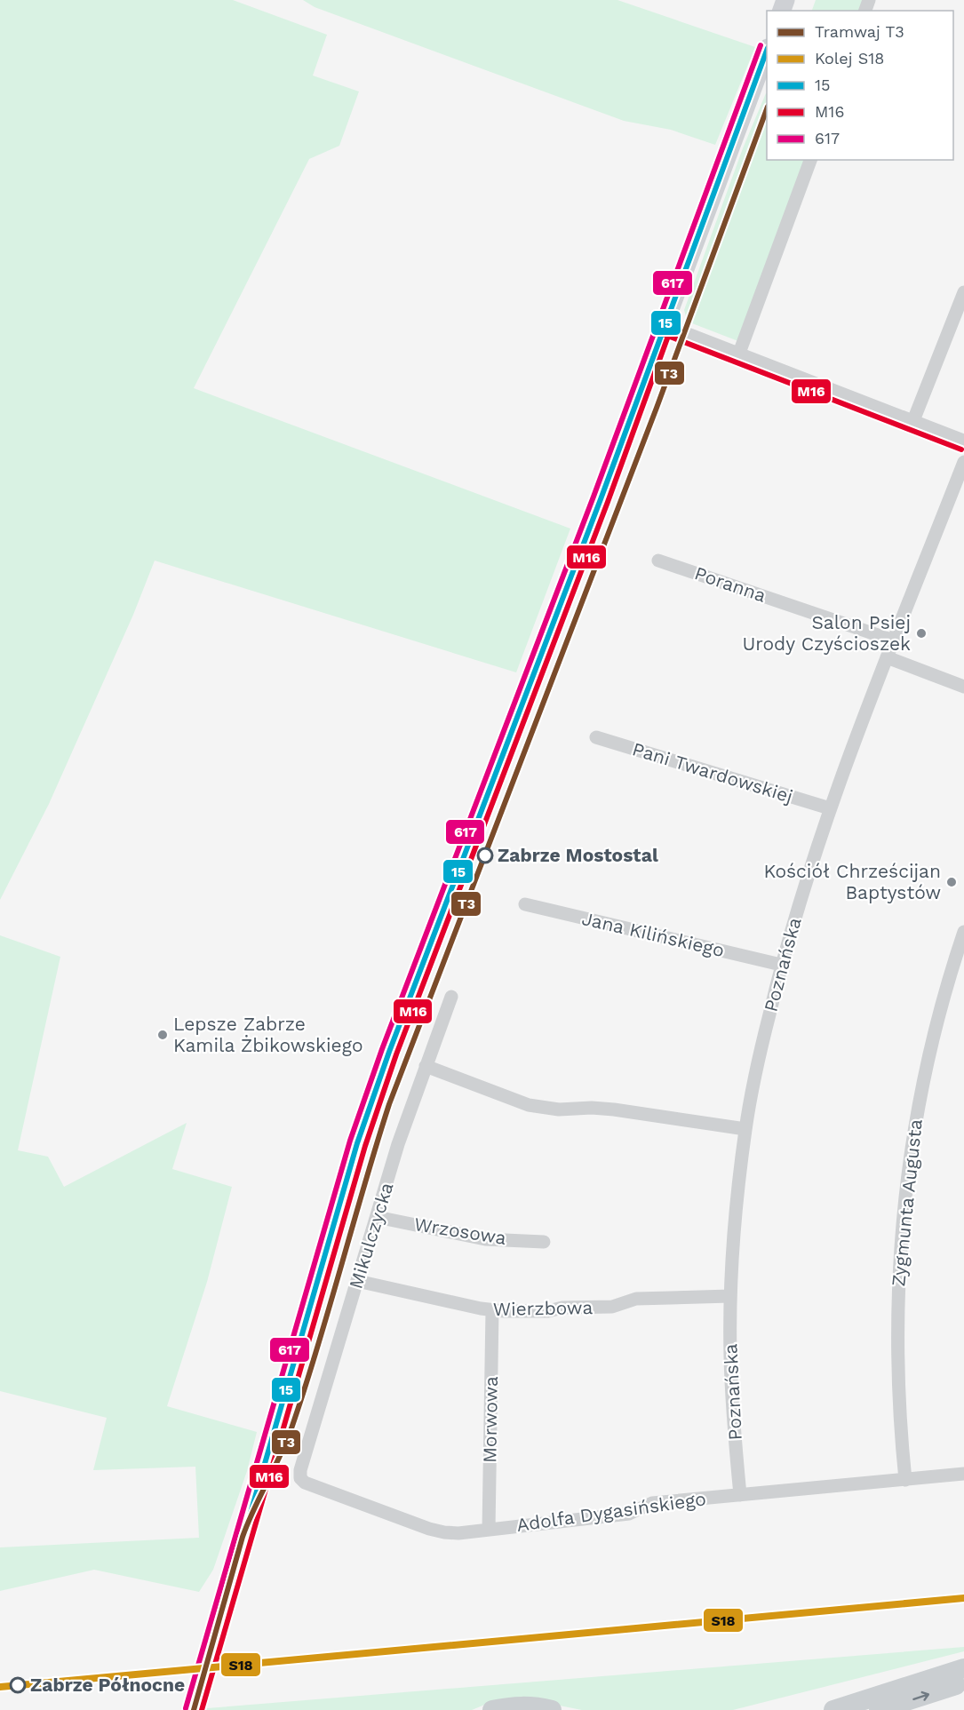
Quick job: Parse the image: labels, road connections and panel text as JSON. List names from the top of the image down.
{
  "streets": {
    "street": [
      "Poranna",
      "Pani Twardowskiej",
      "Jana Kilińskiego",
      "Poznańska",
      "Zygmunta Augusta",
      "Wrzosowa",
      "Mikulczycka",
      "Wierzbowa",
      "Morwowa",
      "Adolfa Dygasińskiego"
    ]
  },
  "crossings": [
    ["Poranna", "Poznańska"],
    ["Pani Twardowskiej", "Poznańska"],
    ["Jana Kilińskiego", "Poznańska"],
    ["Poznańska", "Wierzbowa"],
    ["Poznańska", "Adolfa Dygasińskiego"],
    ["Zygmunta Augusta", "Adolfa Dygasińskiego"],
    ["Wrzosowa", "Mikulczycka"],
    ["Mikulczycka", "Wierzbowa"],
    ["Mikulczycka", "Adolfa Dygasińskiego"],
    ["Wierzbowa", "Morwowa"],
    ["Morwowa", "Adolfa Dygasińskiego"]
  ],
  "places": [
    "Salon Psiej Urody Czyścioszek",
    "Zabrze Mostostal",
    "Kościół Chrześcijan Baptystów",
    "Lepsze Zabrze Kamila Żbikowskiego",
    "Zabrze Północne"
  ],
  "lines": [
    "transit line 617",
    "transit line 15",
    "tram line T3",
    "transit line M16",
    "rail line S18"
  ],
  "legend": [
    "Tramwaj T3",
    "Kolej S18",
    "15",
    "M16",
    "617"
  ]
}
